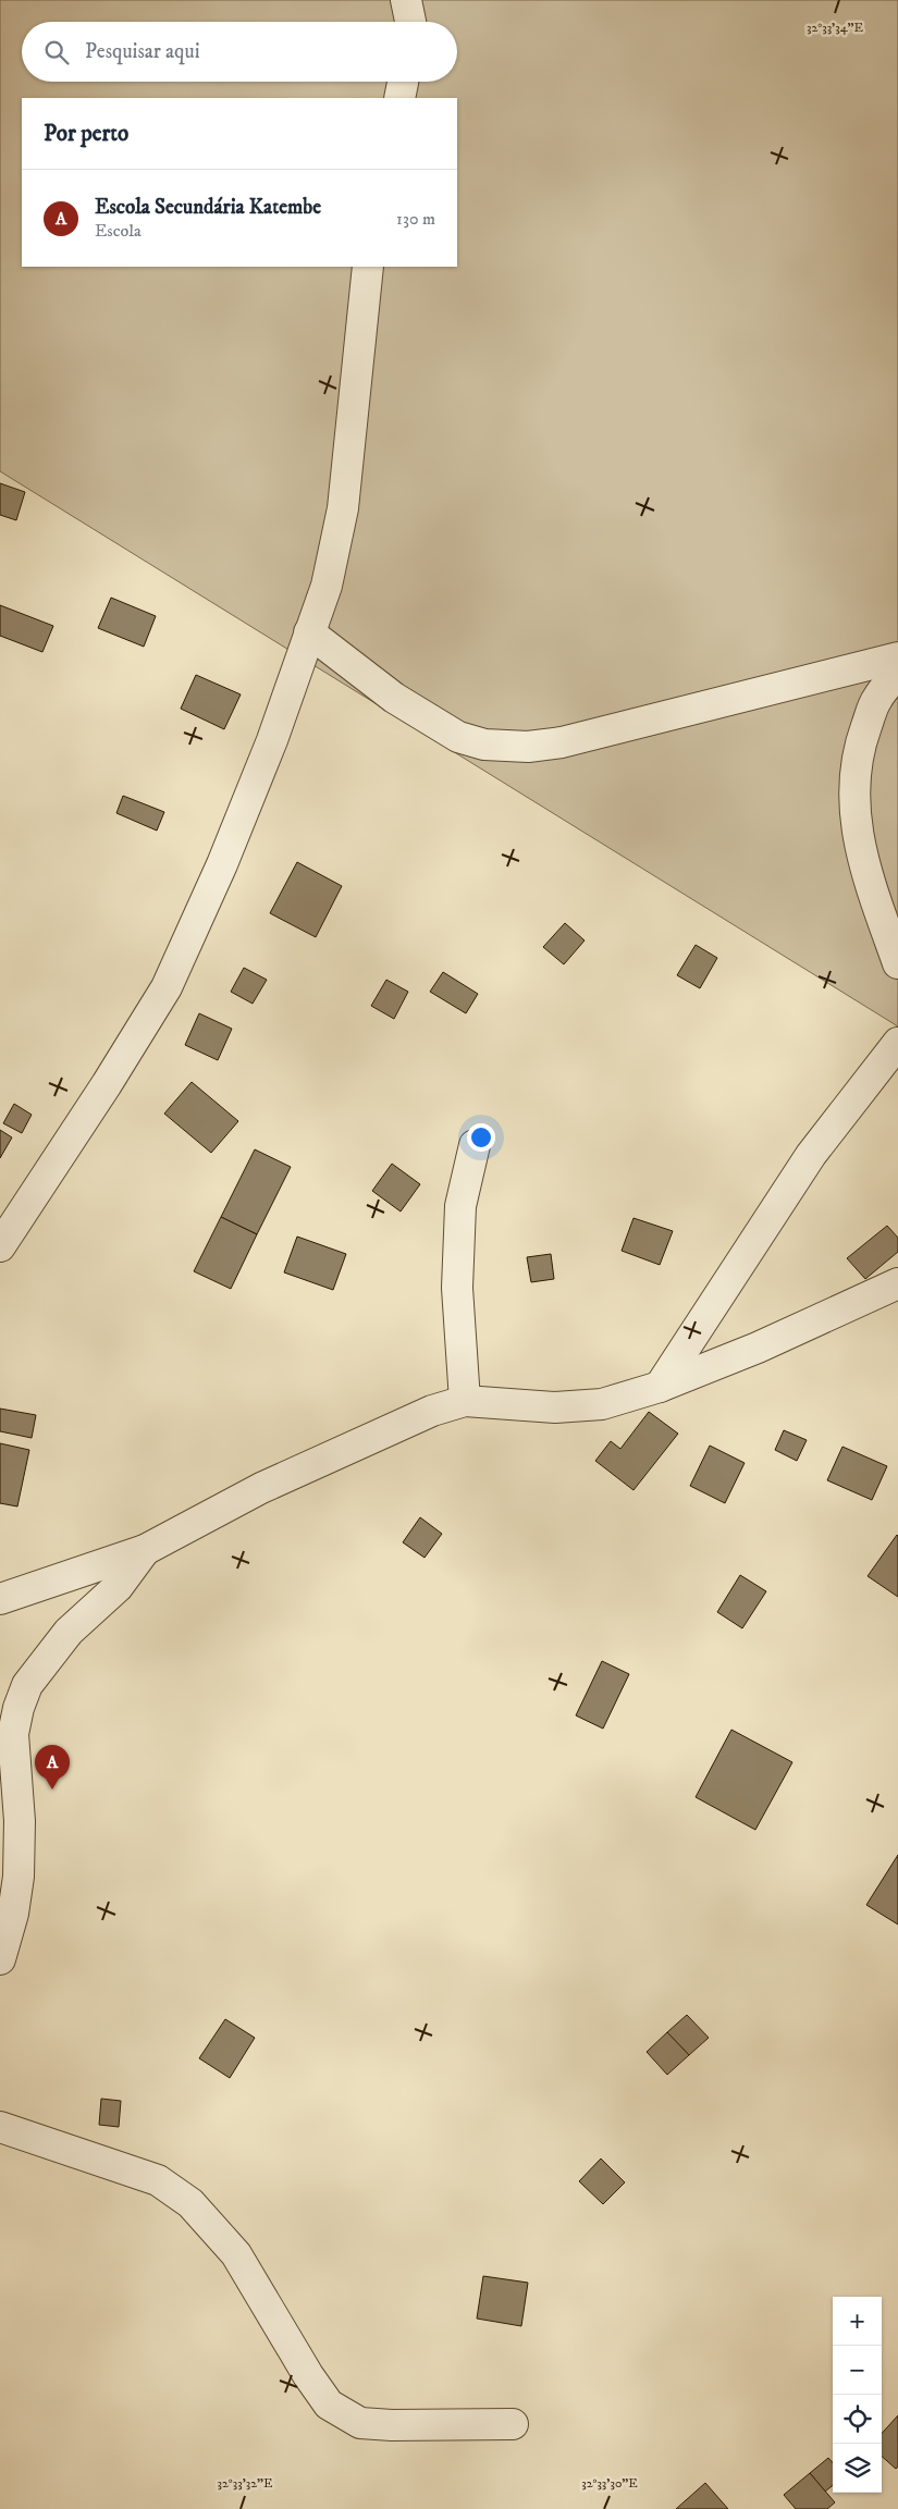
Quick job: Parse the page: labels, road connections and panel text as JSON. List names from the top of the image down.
{
  "page": {
    "search": "Pesquisar aqui",
    "heading": "Por perto",
    "list": [
      {
        "mark": "A",
        "name": "Escola Secundária Katembe",
        "note": "Escola",
        "value": "130 m"
      }
    ],
    "pins": "A",
    "map_buttons": ["+", "−"]
  },
  "coordinates": ["32°33'34\"E", "32°33'32\"E", "32°33'30\"E"]
}
